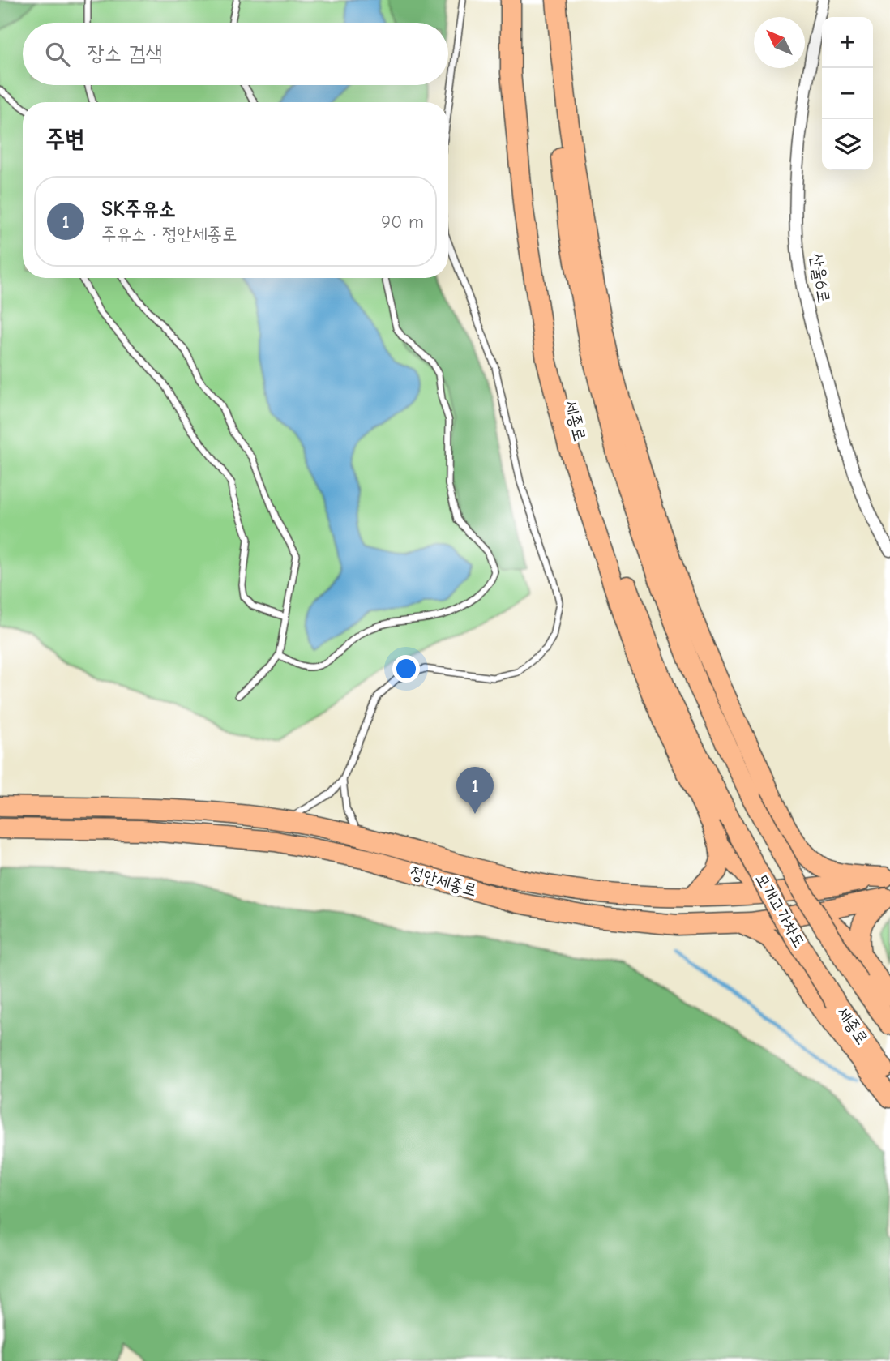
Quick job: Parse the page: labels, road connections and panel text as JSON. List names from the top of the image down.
{
  "streets": {
    "highway": ["세종로", "정안세종로", "모개고가차도"],
    "street": ["산울6로"]
  },
  "crossings": [
    ["세종로", "모개고가차도"]
  ],
  "north": "top left",
  "page": {
    "map_buttons": ["+", "−"],
    "search": "장소 검색",
    "heading": "주변",
    "list": [
      {
        "mark": "1",
        "name": "SK주유소",
        "note": "주유소 · 정안세종로",
        "value": "90 m"
      }
    ],
    "pins": "1"
  }
}
